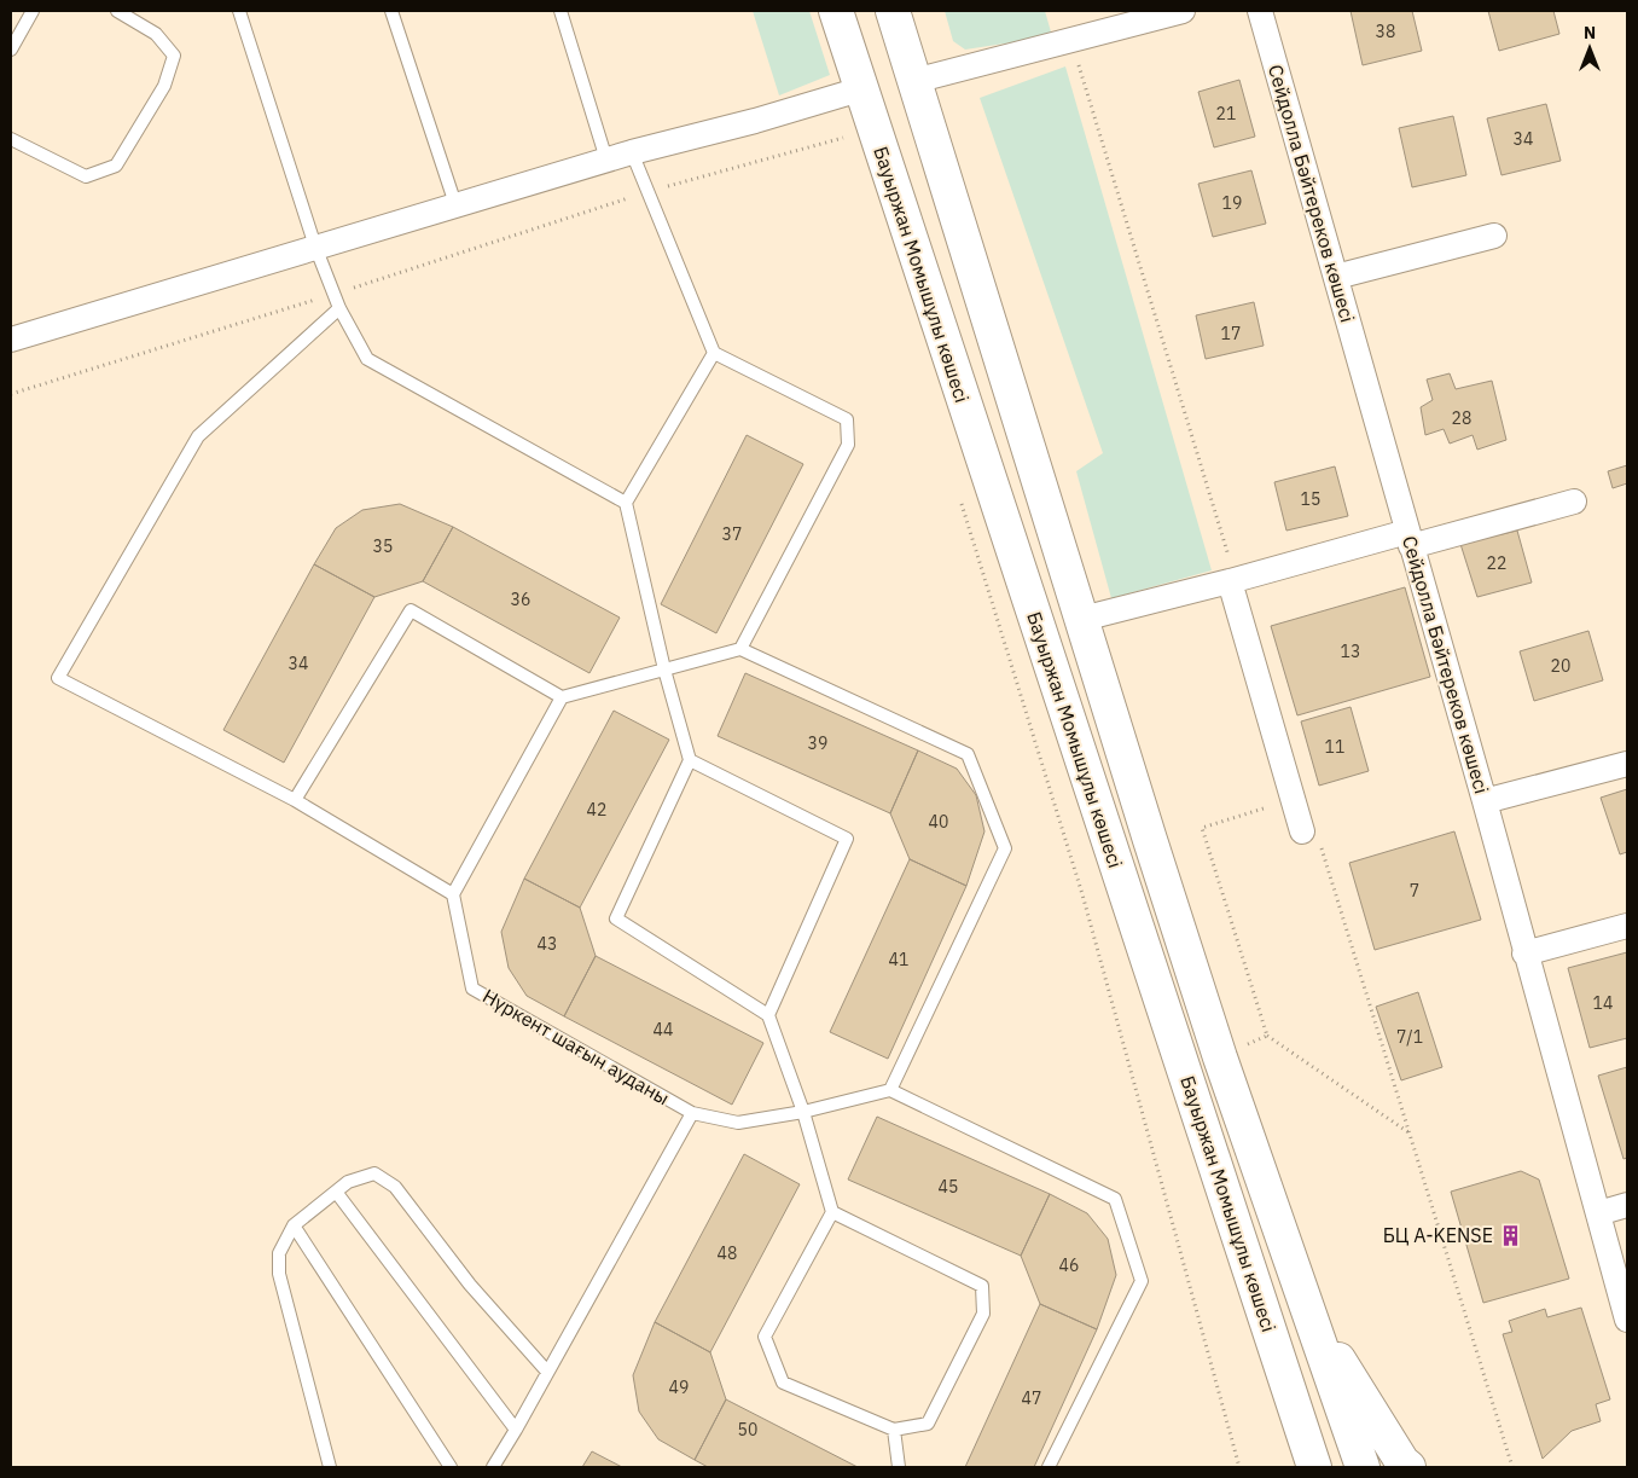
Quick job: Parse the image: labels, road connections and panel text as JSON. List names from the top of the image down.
{
  "streets": {
    "main road": ["Бауыржан Момышұлы көшесі"],
    "street": ["Сейдолла Бәйтереков көшесі"],
    "lane": ["Нүркент шағын ауданы"]
  },
  "places": {
    "building": ["БЦ A-KENSE"]
  },
  "house_numbers": [
    "38",
    "21",
    "34",
    "19",
    "17",
    "28",
    "15",
    "37",
    "35",
    "22",
    "36",
    "13",
    "34",
    "20",
    "39",
    "11",
    "42",
    "40",
    "7",
    "43",
    "41",
    "14",
    "44",
    "7/1",
    "45",
    "48",
    "46",
    "49",
    "47",
    "50"
  ],
  "north": "top"
}
